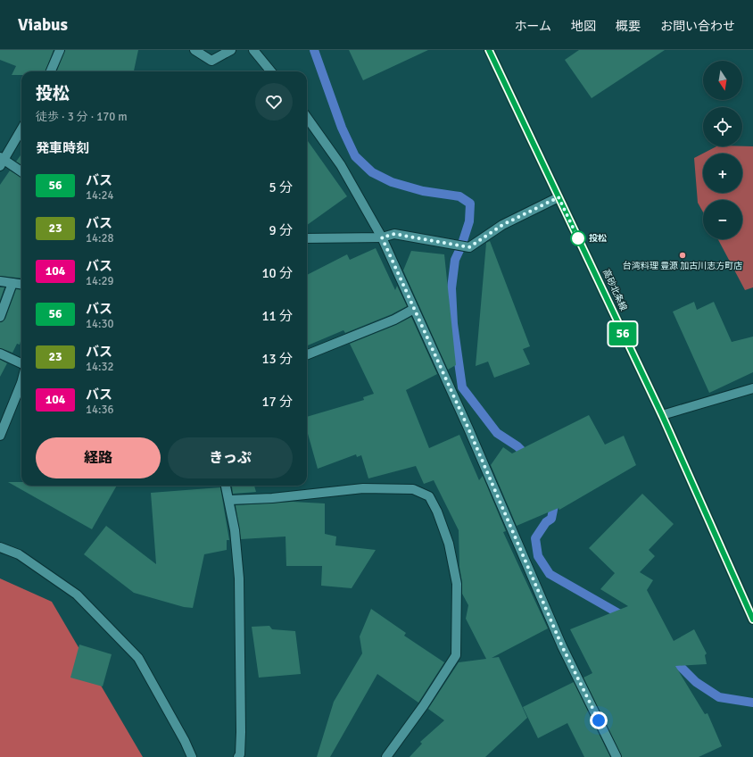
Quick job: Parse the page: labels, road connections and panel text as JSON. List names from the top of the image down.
{
  "streets": {
    "main road": ["高砂北条線"]
  },
  "places": ["投松", "台湾料理 豊源 加古川志方町店"],
  "lines": ["bus line 56"],
  "north": "bottom",
  "page": {
    "header": "Viabus",
    "nav": [
      "ホーム",
      "地図",
      "概要",
      "お問い合わせ"
    ],
    "on_map": "56",
    "map_buttons": ["+", "−"],
    "heading": [
      ["投松", "徒歩 · 3 分 · 170 m"],
      "発車時刻"
    ],
    "list": [
      {
        "mark": "56",
        "name": "バス",
        "note": "14:24",
        "value": "5 分"
      },
      {
        "mark": "23",
        "name": "バス",
        "note": "14:28",
        "value": "9 分"
      },
      {
        "mark": "104",
        "name": "バス",
        "note": "14:29",
        "value": "10 分"
      },
      {
        "mark": "56",
        "name": "バス",
        "note": "14:30",
        "value": "11 分"
      },
      {
        "mark": "23",
        "name": "バス",
        "note": "14:32",
        "value": "13 分"
      },
      {
        "mark": "104",
        "name": "バス",
        "note": "14:36",
        "value": "17 分"
      }
    ],
    "buttons": ["経路", "きっぷ"]
  }
}
